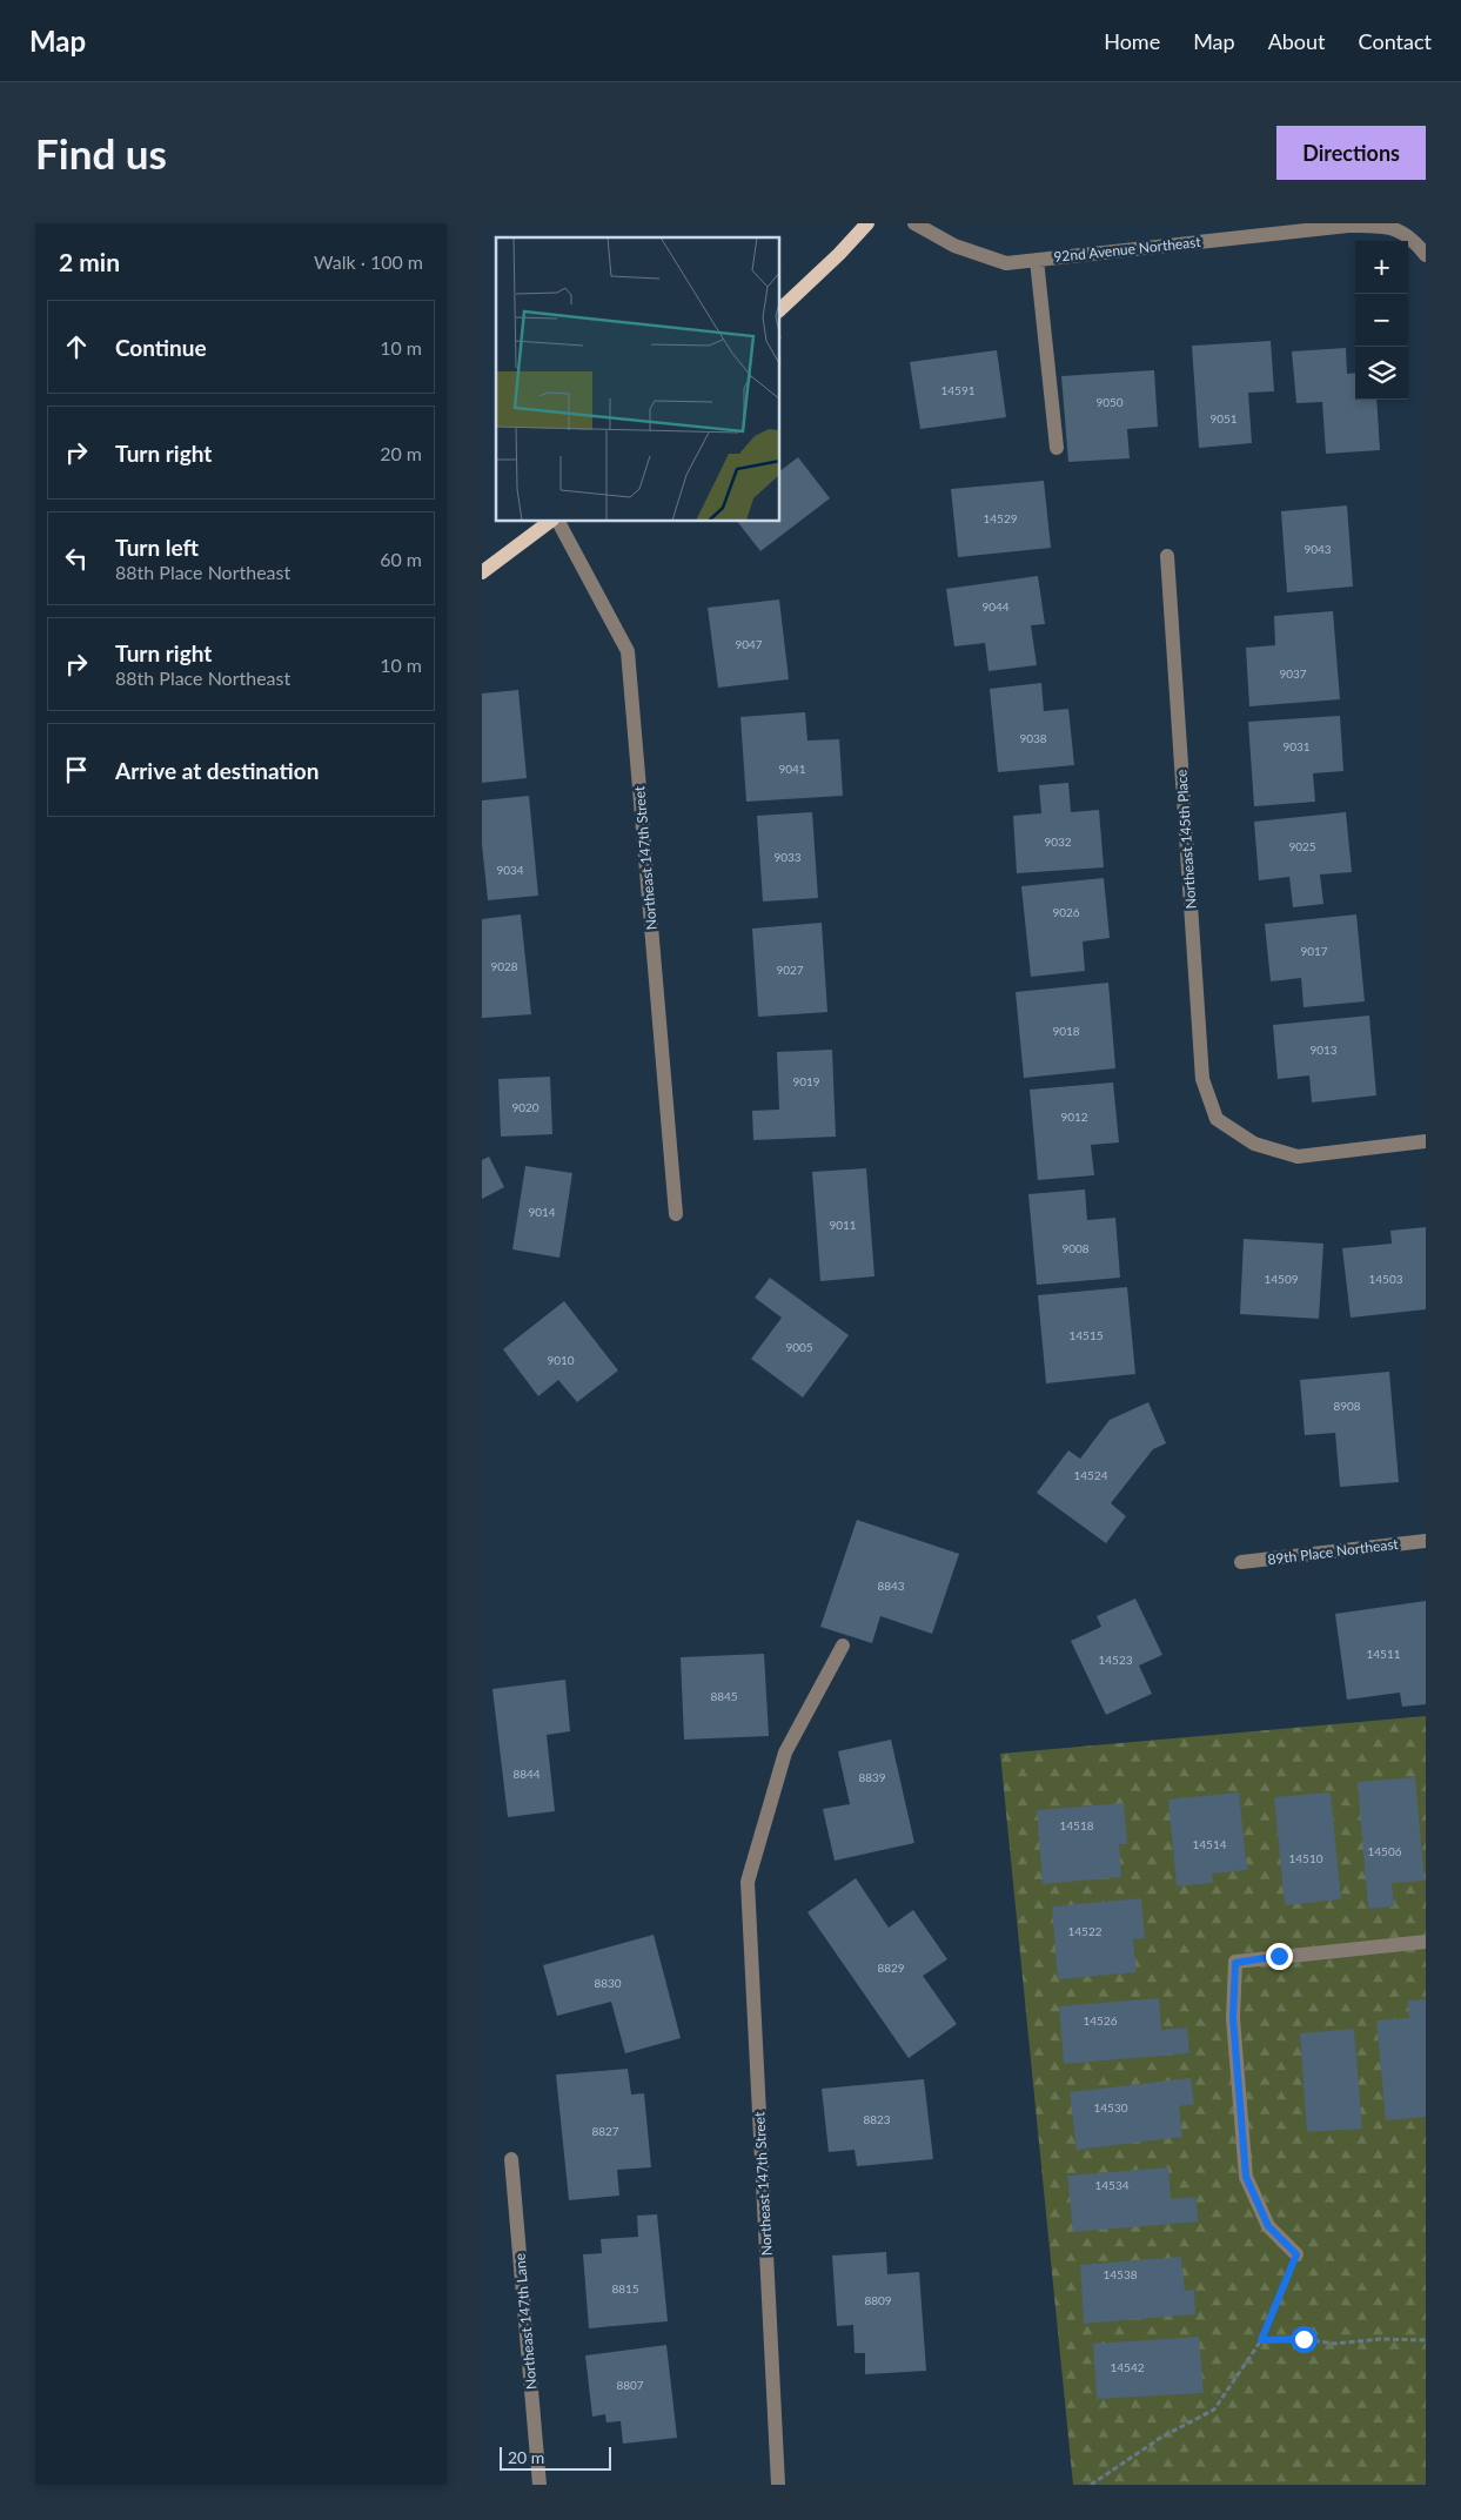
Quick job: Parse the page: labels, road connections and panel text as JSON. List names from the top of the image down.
{
  "streets": {
    "street": [
      "92nd Avenue Northeast",
      "Northeast 145th Place",
      "Northeast 147th Street",
      "89th Place Northeast",
      "Northeast 147th Lane"
    ]
  },
  "house_numbers": [
    "14591",
    "9050",
    "9051",
    "14529",
    "9043",
    "9044",
    "9047",
    "9037",
    "9038",
    "9031",
    "9041",
    "9032",
    "9025",
    "9033",
    "9034",
    "9026",
    "9017",
    "9028",
    "9027",
    "9018",
    "9013",
    "9019",
    "9020",
    "9012",
    "9014",
    "9011",
    "9008",
    "14509",
    "14503",
    "14515",
    "9005",
    "9010",
    "8908",
    "14524",
    "8843",
    "14511",
    "14523",
    "8845",
    "8844",
    "8839",
    "14518",
    "14514",
    "14506",
    "14510",
    "14522",
    "8829",
    "8830",
    "14526",
    "14530",
    "8823",
    "8827",
    "14534",
    "14538",
    "8815",
    "8809",
    "14542",
    "8807"
  ],
  "scale_bar": "20 m",
  "page": {
    "header": "Map",
    "nav": [
      "Home",
      "Map",
      "About",
      "Contact"
    ],
    "buttons": "Directions",
    "title": "Find us",
    "heading": ["2 min", "Walk · 100 m"],
    "map_buttons": ["+", "−"],
    "list": [
      ["Continue", "10 m"],
      ["Turn right", "20 m"],
      ["Turn left", "88th Place Northeast", "60 m"],
      ["Turn right", "88th Place Northeast", "10 m"],
      "Arrive at destination"
    ],
    "scale": "20 m"
  }
}
